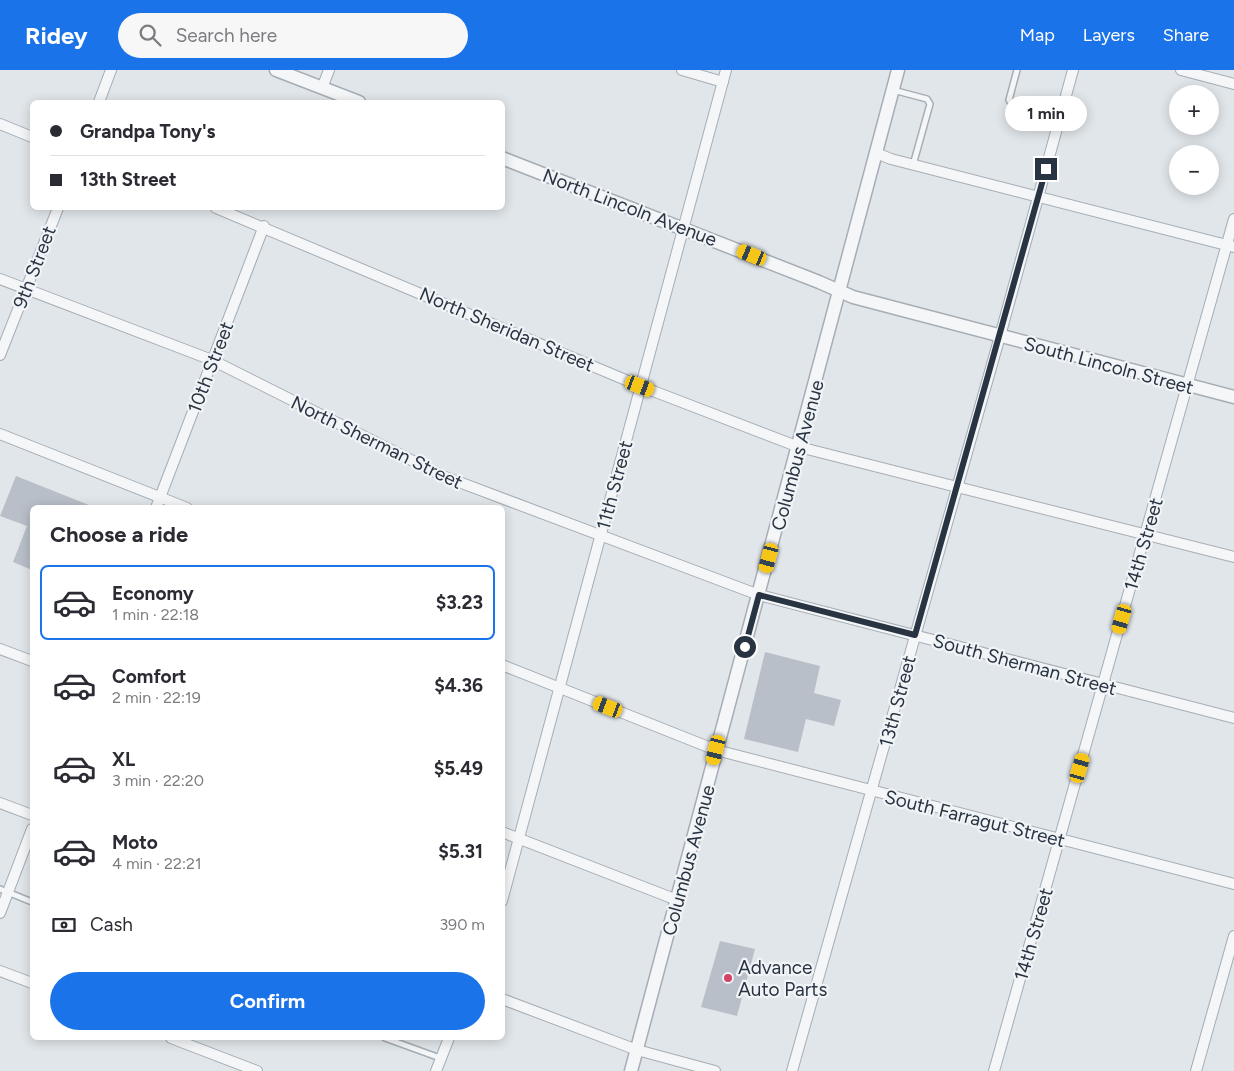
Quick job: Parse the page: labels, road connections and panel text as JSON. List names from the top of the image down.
{
  "streets": {
    "street": [
      "North Lincoln Avenue",
      "9th Street",
      "North Sheridan Street",
      "South Lincoln Street",
      "10th Street",
      "North Sherman Street",
      "Columbus Avenue",
      "11th Street",
      "14th Street",
      "South Sherman Street",
      "13th Street",
      "South Farragut Street"
    ]
  },
  "crossings": [
    ["North Lincoln Avenue", "South Lincoln Street"],
    ["North Lincoln Avenue", "Columbus Avenue"],
    ["North Lincoln Avenue", "11th Street"],
    ["9th Street", "North Sherman Street"],
    ["North Sheridan Street", "10th Street"],
    ["North Sheridan Street", "Columbus Avenue"],
    ["North Sheridan Street", "11th Street"],
    ["North Sheridan Street", "14th Street"],
    ["North Sheridan Street", "13th Street"],
    ["South Lincoln Street", "Columbus Avenue"],
    ["South Lincoln Street", "14th Street"],
    ["South Lincoln Street", "13th Street"],
    ["10th Street", "North Sherman Street"],
    ["North Sherman Street", "Columbus Avenue"],
    ["North Sherman Street", "11th Street"],
    ["North Sherman Street", "South Sherman Street"],
    ["Columbus Avenue", "South Sherman Street"],
    ["Columbus Avenue", "South Farragut Street"],
    ["11th Street", "South Farragut Street"],
    ["14th Street", "South Sherman Street"],
    ["14th Street", "South Farragut Street"],
    ["South Sherman Street", "13th Street"],
    ["13th Street", "South Farragut Street"]
  ],
  "places": ["Advance Auto Parts"],
  "page": {
    "header": "Ridey",
    "search": "Search here",
    "nav": ["Map", "Layers", "Share"],
    "map_buttons": ["+", "−"],
    "bubble": "1 min",
    "banner": ["Grandpa Tony's", "13th Street"],
    "heading": "Choose a ride",
    "list": [
      {
        "name": "Economy",
        "note": "1 min · 22:18",
        "value": "$3.23"
      },
      {
        "name": "Comfort",
        "note": "2 min · 22:19",
        "value": "$4.36"
      },
      {
        "name": "XL",
        "note": "3 min · 22:20",
        "value": "$5.49"
      },
      {
        "name": "Moto",
        "note": "4 min · 22:21",
        "value": "$5.31"
      }
    ],
    "pay": ["Cash", "390 m"],
    "buttons": "Confirm"
  }
}
